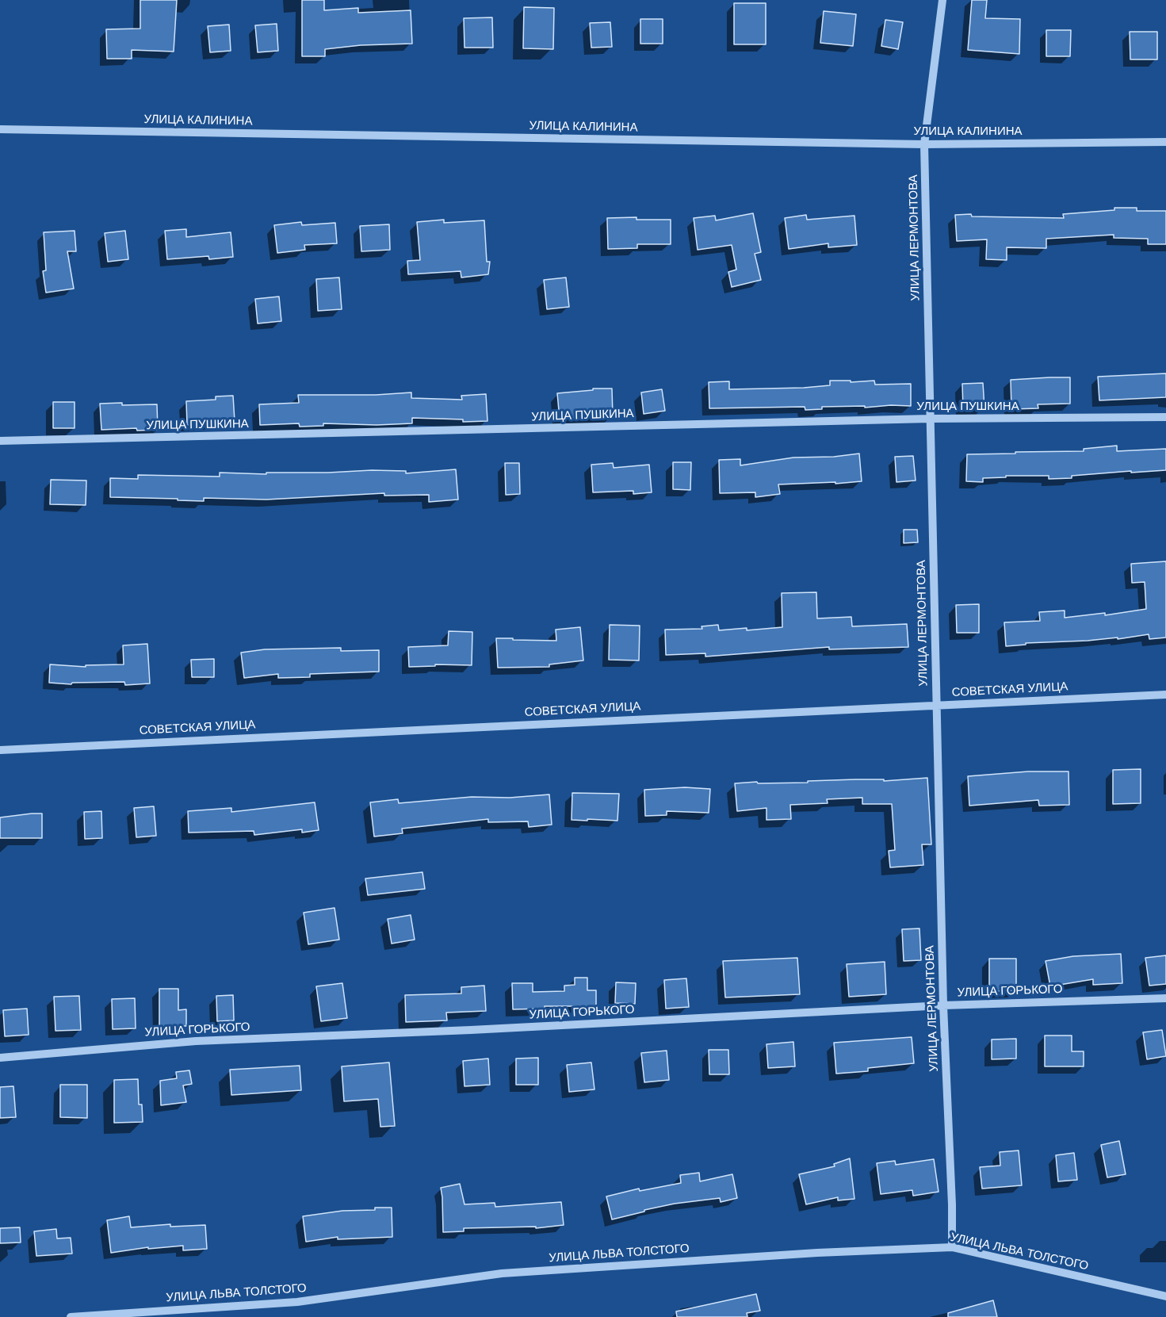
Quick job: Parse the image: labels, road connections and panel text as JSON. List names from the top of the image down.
{
  "streets": {
    "street": [
      "УЛИЦА КАЛИНИНА",
      "УЛИЦА ЛЕРМОНТОВА",
      "УЛИЦА ПУШКИНА",
      "СОВЕТСКАЯ УЛИЦА",
      "УЛИЦА ГОРЬКОГО",
      "УЛИЦА ЛЬВА ТОЛСТОГО"
    ]
  },
  "crossings": [
    ["УЛИЦА КАЛИНИНА", "УЛИЦА ЛЕРМОНТОВА"],
    ["УЛИЦА ЛЕРМОНТОВА", "УЛИЦА ПУШКИНА"],
    ["УЛИЦА ЛЕРМОНТОВА", "СОВЕТСКАЯ УЛИЦА"],
    ["УЛИЦА ЛЕРМОНТОВА", "УЛИЦА ГОРЬКОГО"],
    ["УЛИЦА ЛЕРМОНТОВА", "УЛИЦА ЛЬВА ТОЛСТОГО"]
  ]
}
